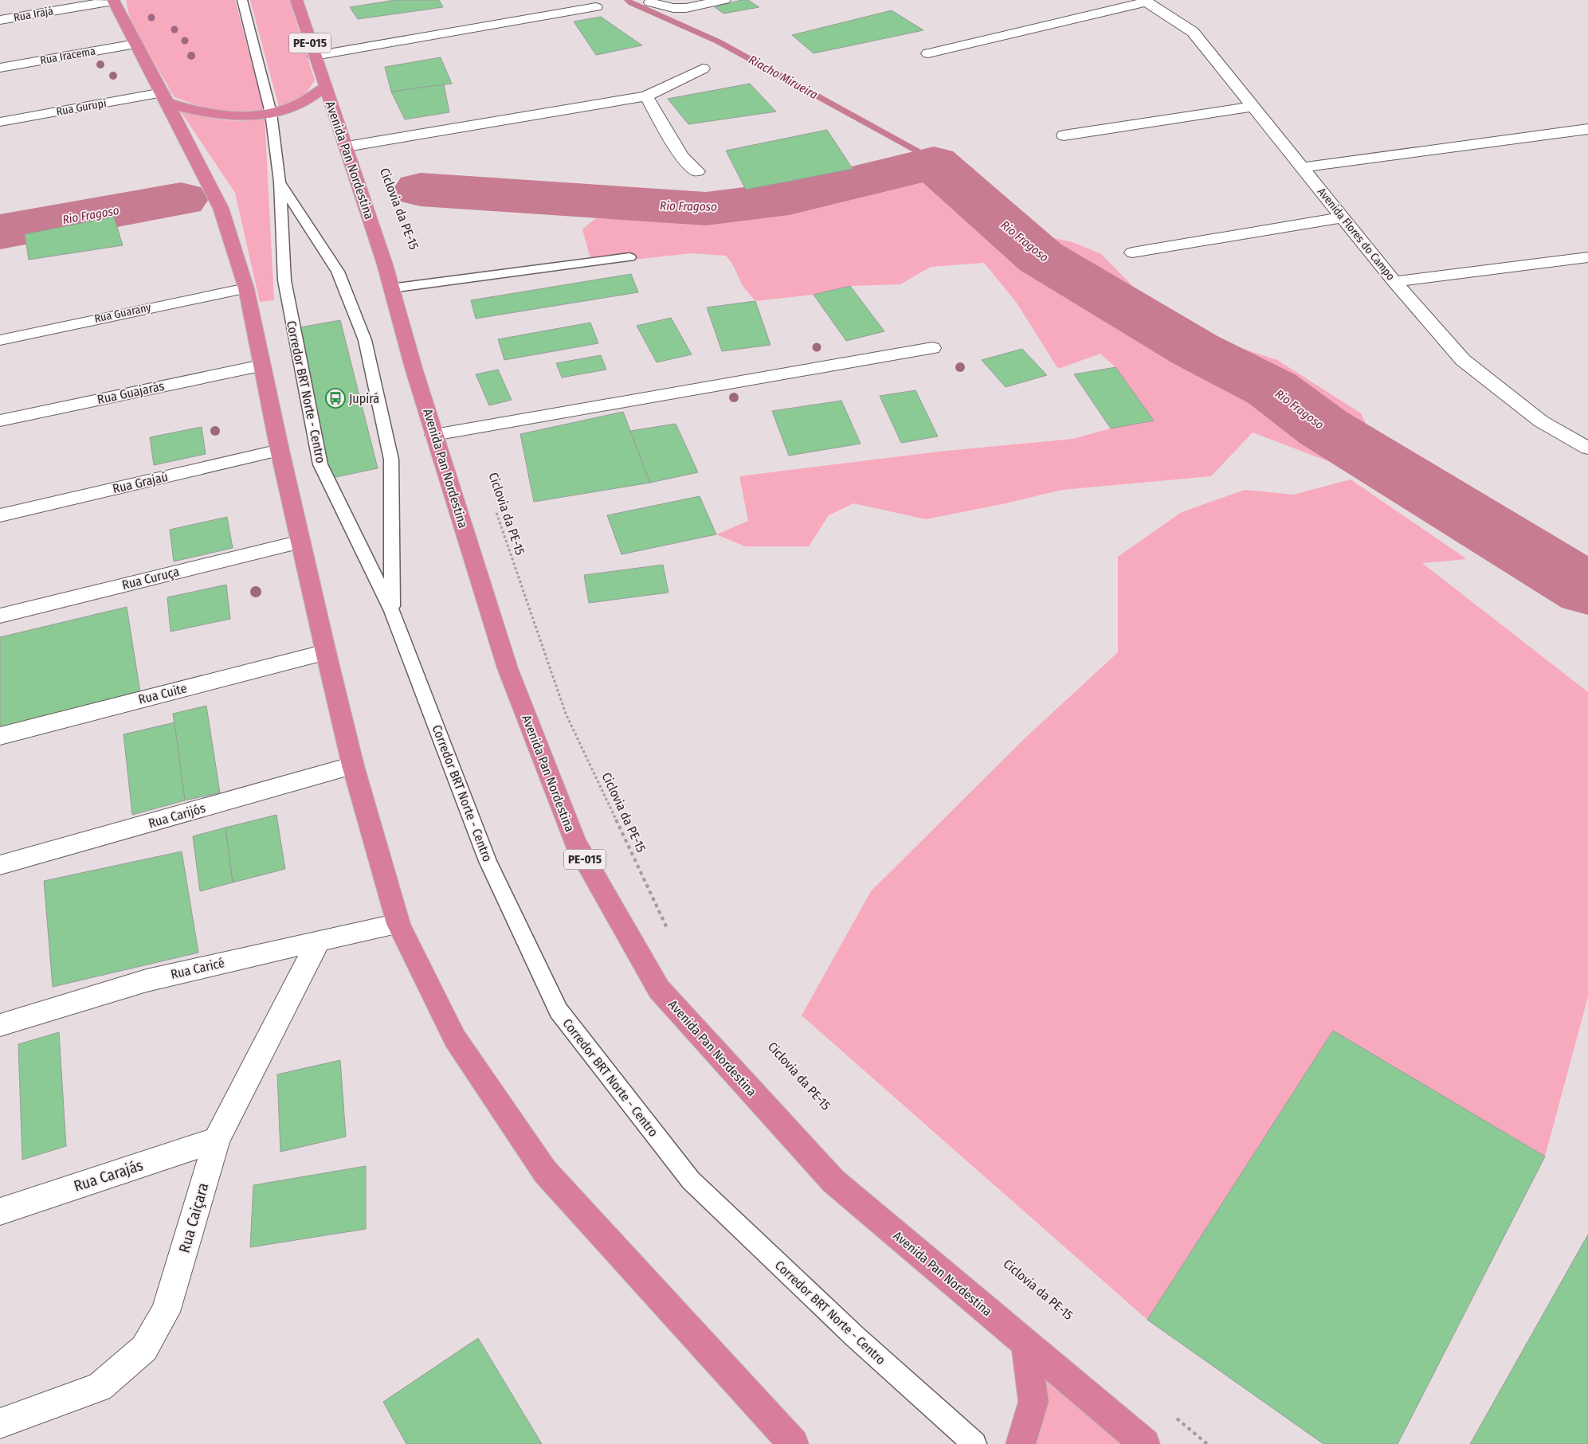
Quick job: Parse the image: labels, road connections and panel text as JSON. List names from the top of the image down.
{
  "streets": {
    "highway": ["PE-015", "Avenida Pan Nordestina"],
    "street": [
      "Rua Irajá",
      "Rua Iracema",
      "Rua Gurupi",
      "Avenida Flores do Campo",
      "Rua Guarany",
      "Rua Guajarás",
      "Rua Grajaú",
      "Rua Curuça",
      "Rua Cuite",
      "Rua Carijós",
      "Rua Caricé",
      "Rua Carajás",
      "Rua Caiçara"
    ],
    "lane": ["Corredor BRT Norte - Centro"],
    "path": ["Ciclovia da PE-15"]
  },
  "crossings": [
    ["Rua Caricé", "Rua Caiçara"],
    ["Rua Carajás", "Rua Caiçara"]
  ],
  "water": ["Riacho Mirueira", "Rio Fragoso"],
  "places": {
    "bus stop": ["Jupirá"]
  }
}
